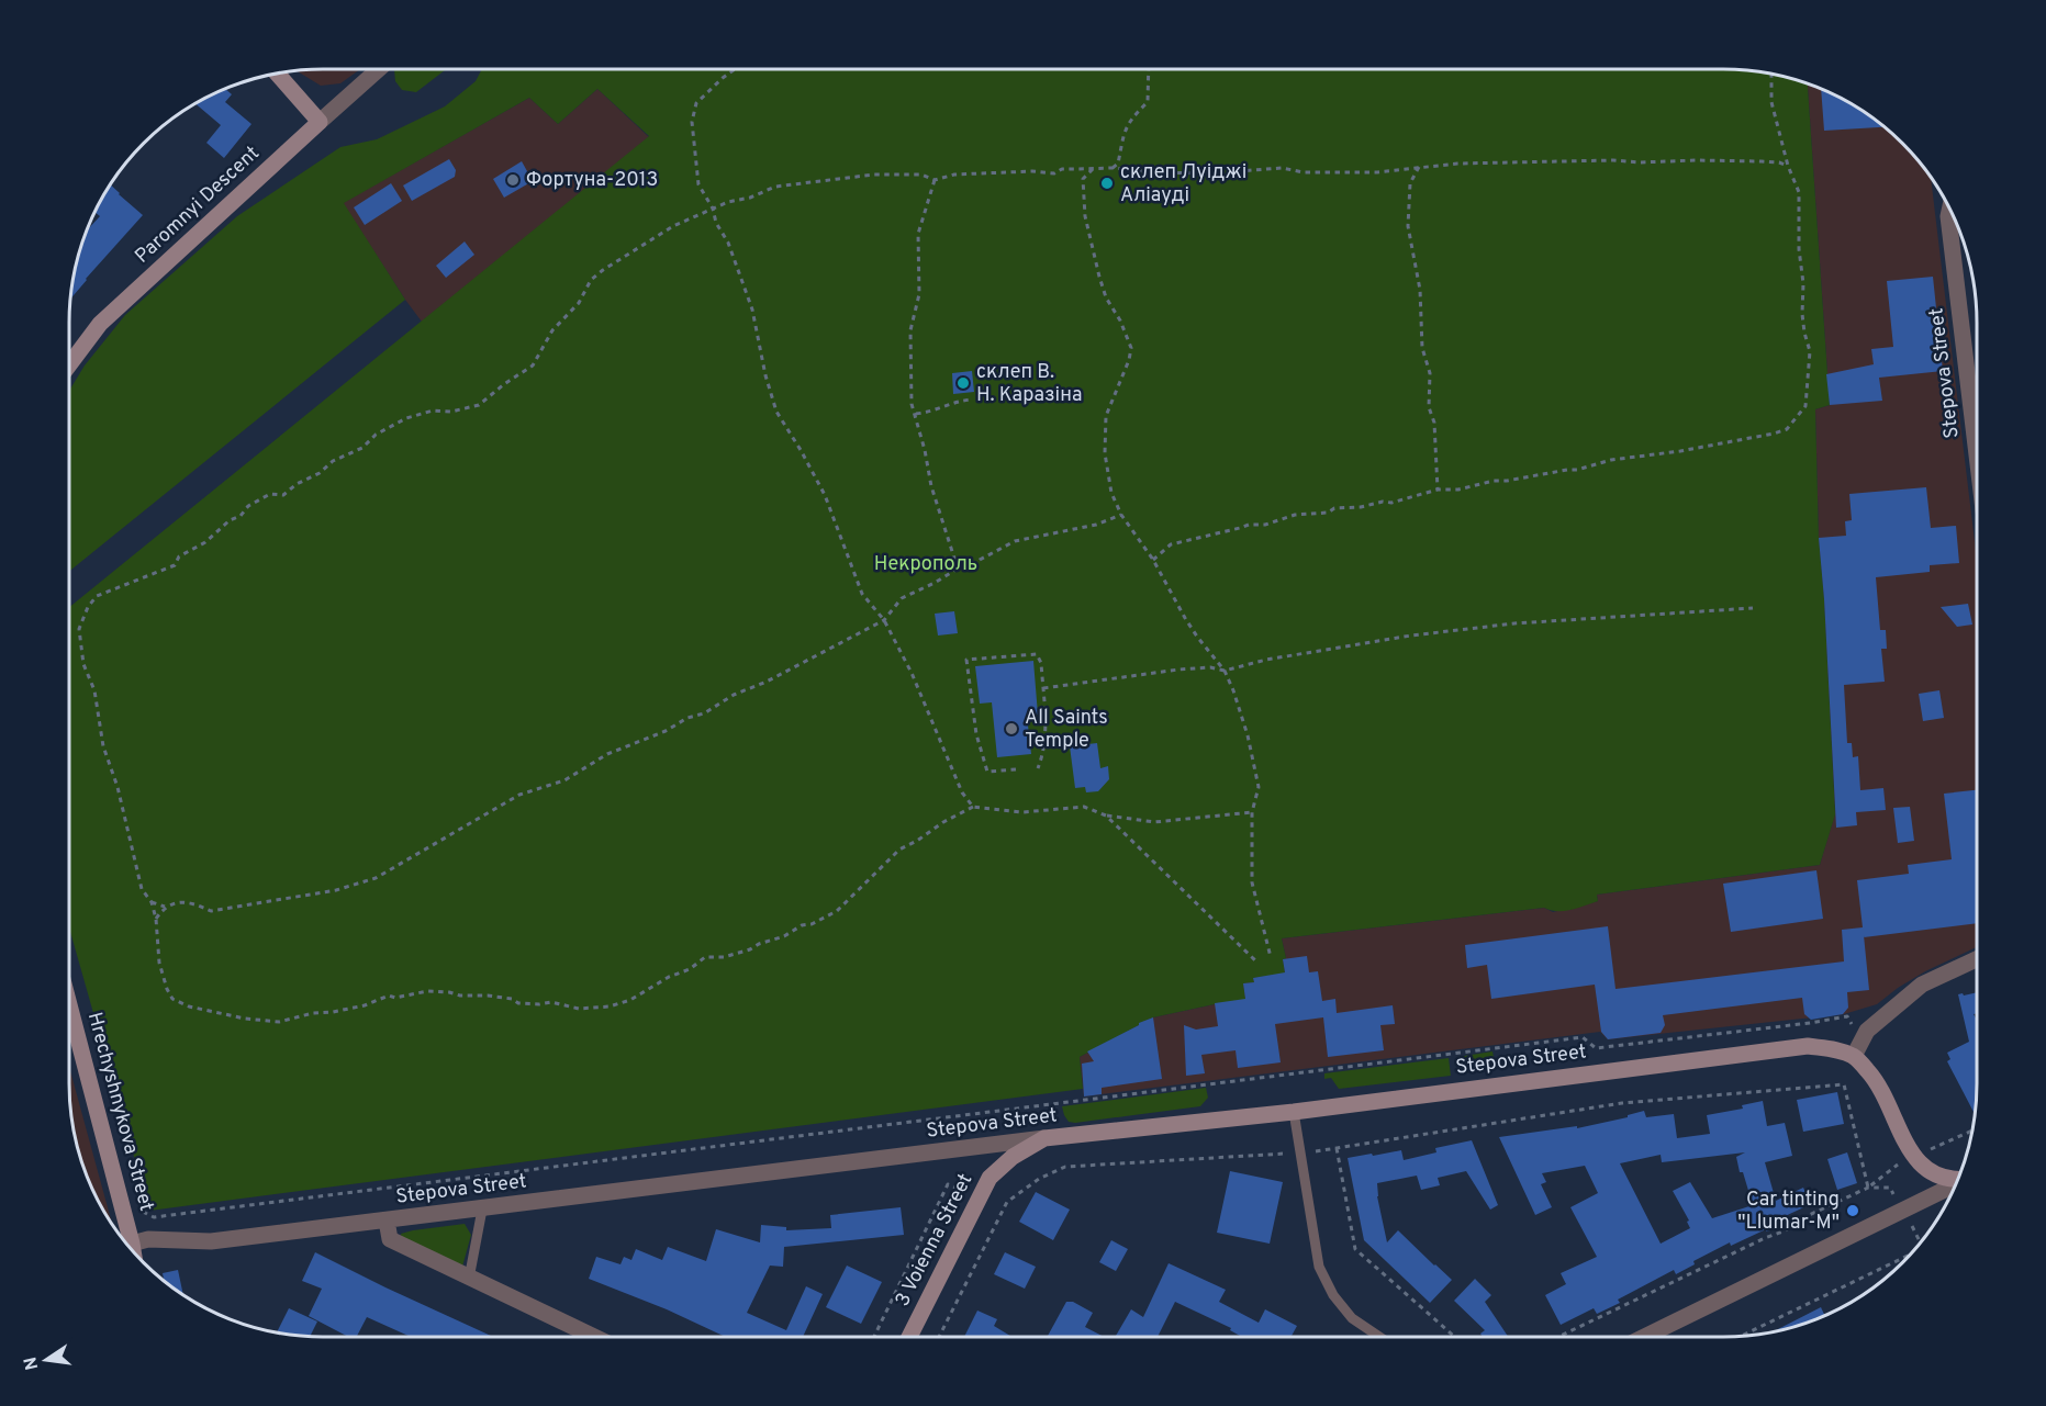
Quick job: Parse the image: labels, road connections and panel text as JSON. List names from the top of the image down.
{
  "streets": {
    "street": [
      "Paromnyi Descent",
      "Stepova Street",
      "Hrechyshnykova Street",
      "3 Voienna Street"
    ]
  },
  "crossings": [
    ["Stepova Street", "Hrechyshnykova Street"],
    ["Stepova Street", "3 Voienna Street"]
  ],
  "parks": ["Некрополь"],
  "places": [
    "Фортуна-2013",
    "склеп Луіджі Аліауді",
    "склеп В. Н. Каразіна",
    "All Saints Temple",
    "Car tinting \"Llumar-M\""
  ],
  "north": "left"
}
